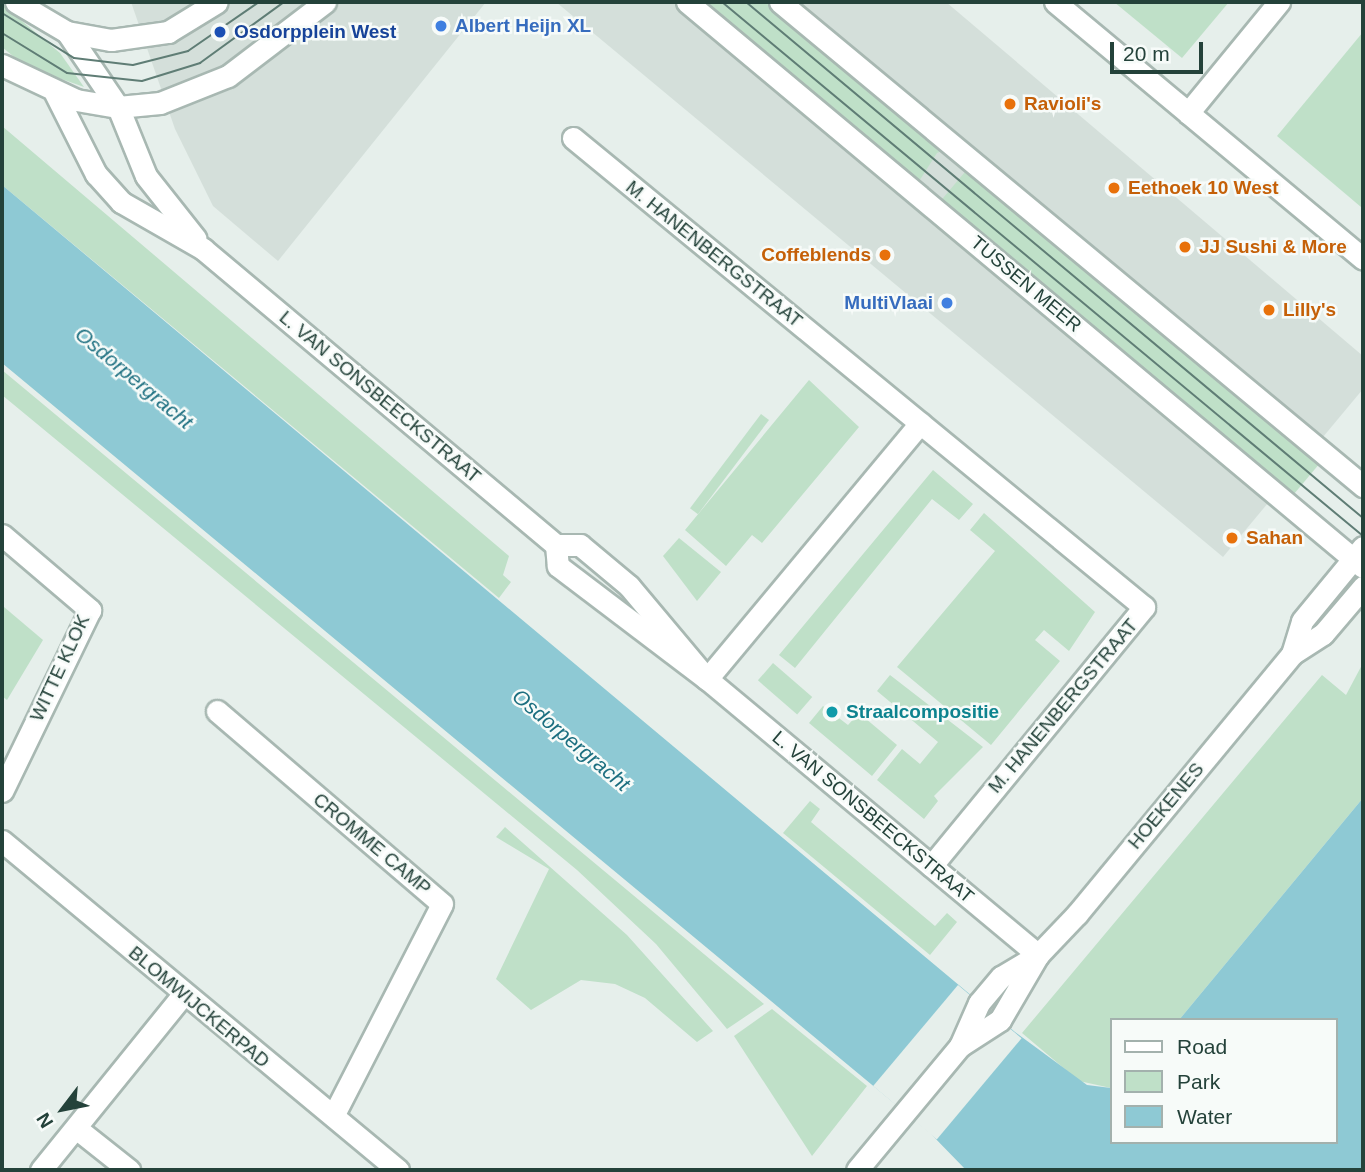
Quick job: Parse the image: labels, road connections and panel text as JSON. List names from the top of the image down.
{
  "streets": {
    "street": [
      "M. HANENBERGSTRAAT",
      "TUSSEN MEER",
      "L. VAN SONSBEECKSTRAAT",
      "WITTE KLOK",
      "HOEKENES",
      "CROMME CAMP",
      "BLOMWIJCKERPAD"
    ]
  },
  "crossings": [
    ["M. HANENBERGSTRAAT", "L. VAN SONSBEECKSTRAAT"],
    ["TUSSEN MEER", "HOEKENES"],
    ["L. VAN SONSBEECKSTRAAT", "HOEKENES"],
    ["CROMME CAMP", "BLOMWIJCKERPAD"]
  ],
  "water": ["Osdorpergracht"],
  "places": [
    "Albert Heijn XL",
    "Osdorpplein West",
    "Ravioli's",
    "Eethoek 10 West",
    "JJ Sushi & More",
    "Coffeblends",
    "MultiVlaai",
    "Lilly's",
    "Sahan",
    "Straalcompositie"
  ],
  "legend": ["Road", "Park", "Water"],
  "scale_bar": "20 m",
  "north": "bottom left"
}
